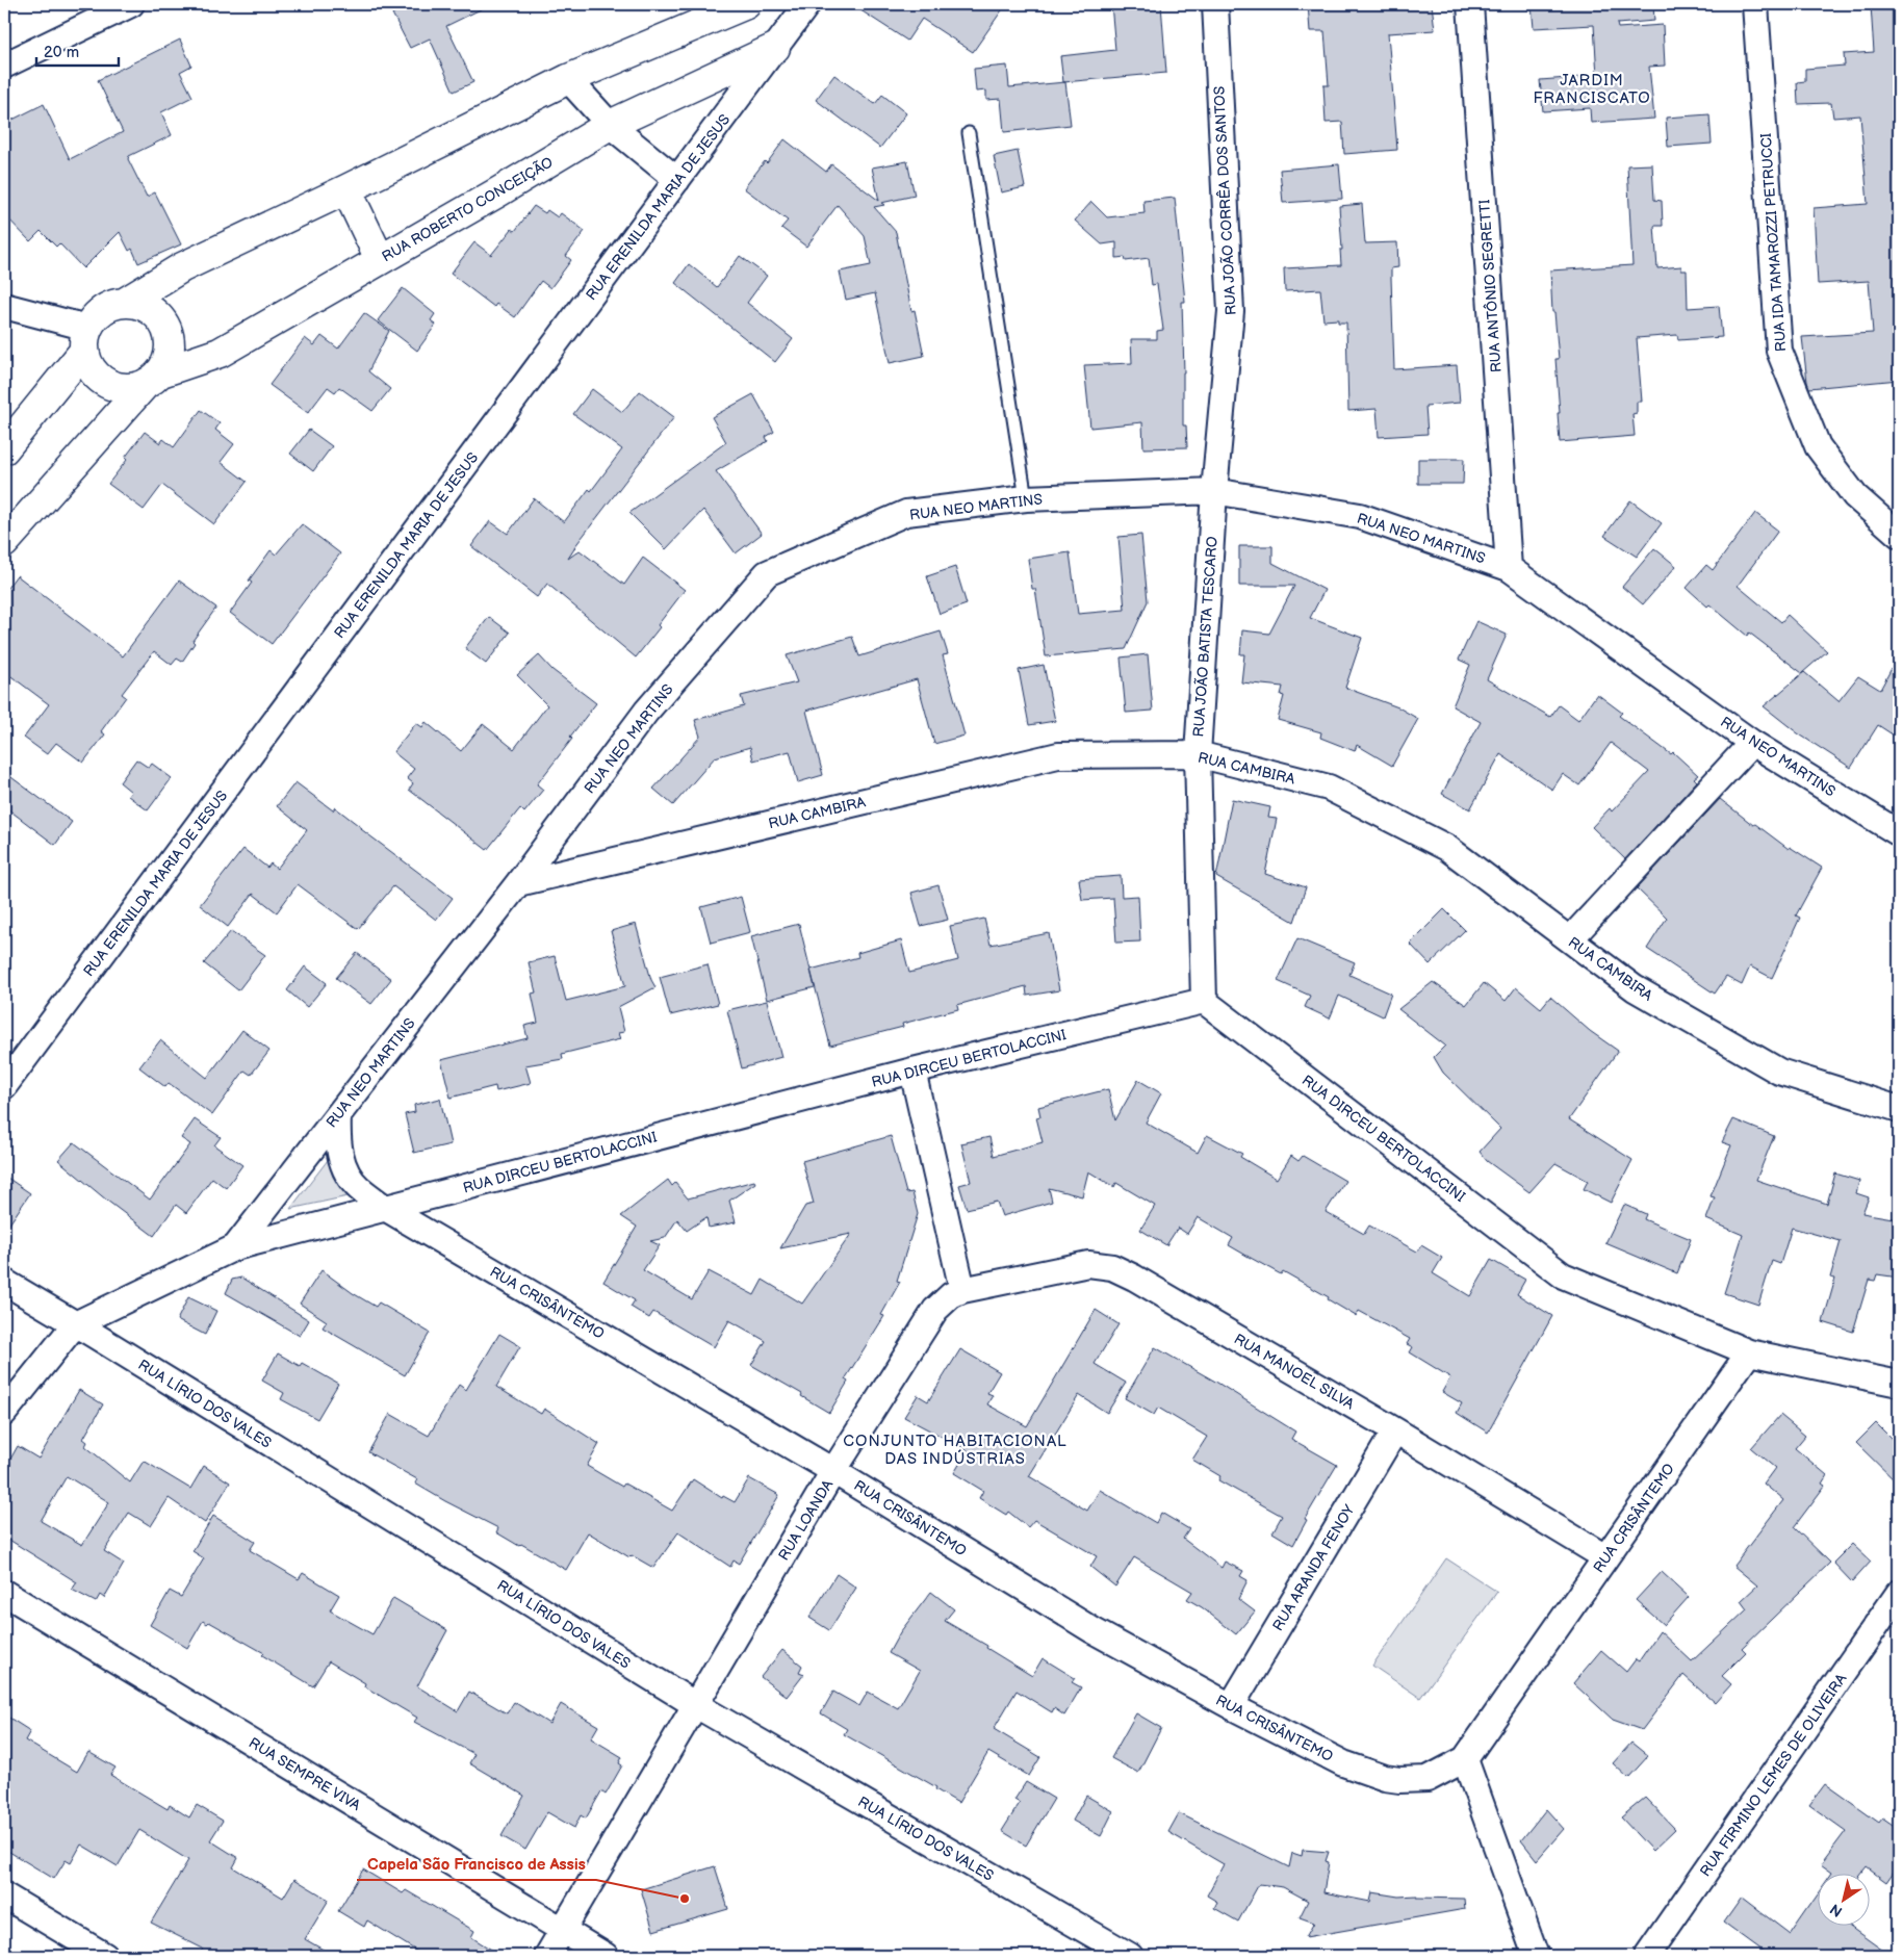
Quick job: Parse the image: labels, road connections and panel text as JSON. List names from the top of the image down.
{
  "streets": {
    "street": [
      "RUA JOÃO CORRÊA DOS SANTOS",
      "RUA ERENILDA MARIA DE JESUS",
      "RUA ROBERTO CONCEIÇÃO",
      "RUA IDA TAMAROZZI PETRUCCI",
      "RUA ANTÔNIO SEGRETTI",
      "RUA NEO MARTINS",
      "RUA JOÃO BATISTA TESCARO",
      "RUA CAMBIRA",
      "RUA DIRCEU BERTOLACCINI",
      "RUA CRISÂNTEMO",
      "RUA MANOEL SILVA",
      "RUA LÍRIO DOS VALES",
      "RUA LOANDA",
      "RUA ARANDA FENOY",
      "RUA SEMPRE VIVA",
      "RUA FIRMINO LEMES DE OLIVEIRA"
    ]
  },
  "crossings": [
    ["RUA JOÃO CORRÊA DOS SANTOS", "RUA NEO MARTINS"],
    ["RUA JOÃO CORRÊA DOS SANTOS", "RUA JOÃO BATISTA TESCARO"],
    ["RUA ERENILDA MARIA DE JESUS", "RUA ROBERTO CONCEIÇÃO"],
    ["RUA ANTÔNIO SEGRETTI", "RUA NEO MARTINS"],
    ["RUA NEO MARTINS", "RUA JOÃO BATISTA TESCARO"],
    ["RUA NEO MARTINS", "RUA CAMBIRA"],
    ["RUA NEO MARTINS", "RUA DIRCEU BERTOLACCINI"],
    ["RUA NEO MARTINS", "RUA CRISÂNTEMO"],
    ["RUA JOÃO BATISTA TESCARO", "RUA CAMBIRA"],
    ["RUA JOÃO BATISTA TESCARO", "RUA DIRCEU BERTOLACCINI"],
    ["RUA DIRCEU BERTOLACCINI", "RUA CRISÂNTEMO"],
    ["RUA DIRCEU BERTOLACCINI", "RUA LÍRIO DOS VALES"],
    ["RUA CRISÂNTEMO", "RUA MANOEL SILVA"],
    ["RUA CRISÂNTEMO", "RUA LOANDA"],
    ["RUA CRISÂNTEMO", "RUA ARANDA FENOY"],
    ["RUA MANOEL SILVA", "RUA LOANDA"],
    ["RUA MANOEL SILVA", "RUA ARANDA FENOY"],
    ["RUA LÍRIO DOS VALES", "RUA LOANDA"],
    ["RUA LOANDA", "RUA SEMPRE VIVA"]
  ],
  "districts": ["JARDIM FRANCISCATO", "CONJUNTO HABITACIONAL DAS INDÚSTRIAS"],
  "places": ["Capela São Francisco de Assis"],
  "scale_bar": "20 m",
  "north": "bottom left"
}
